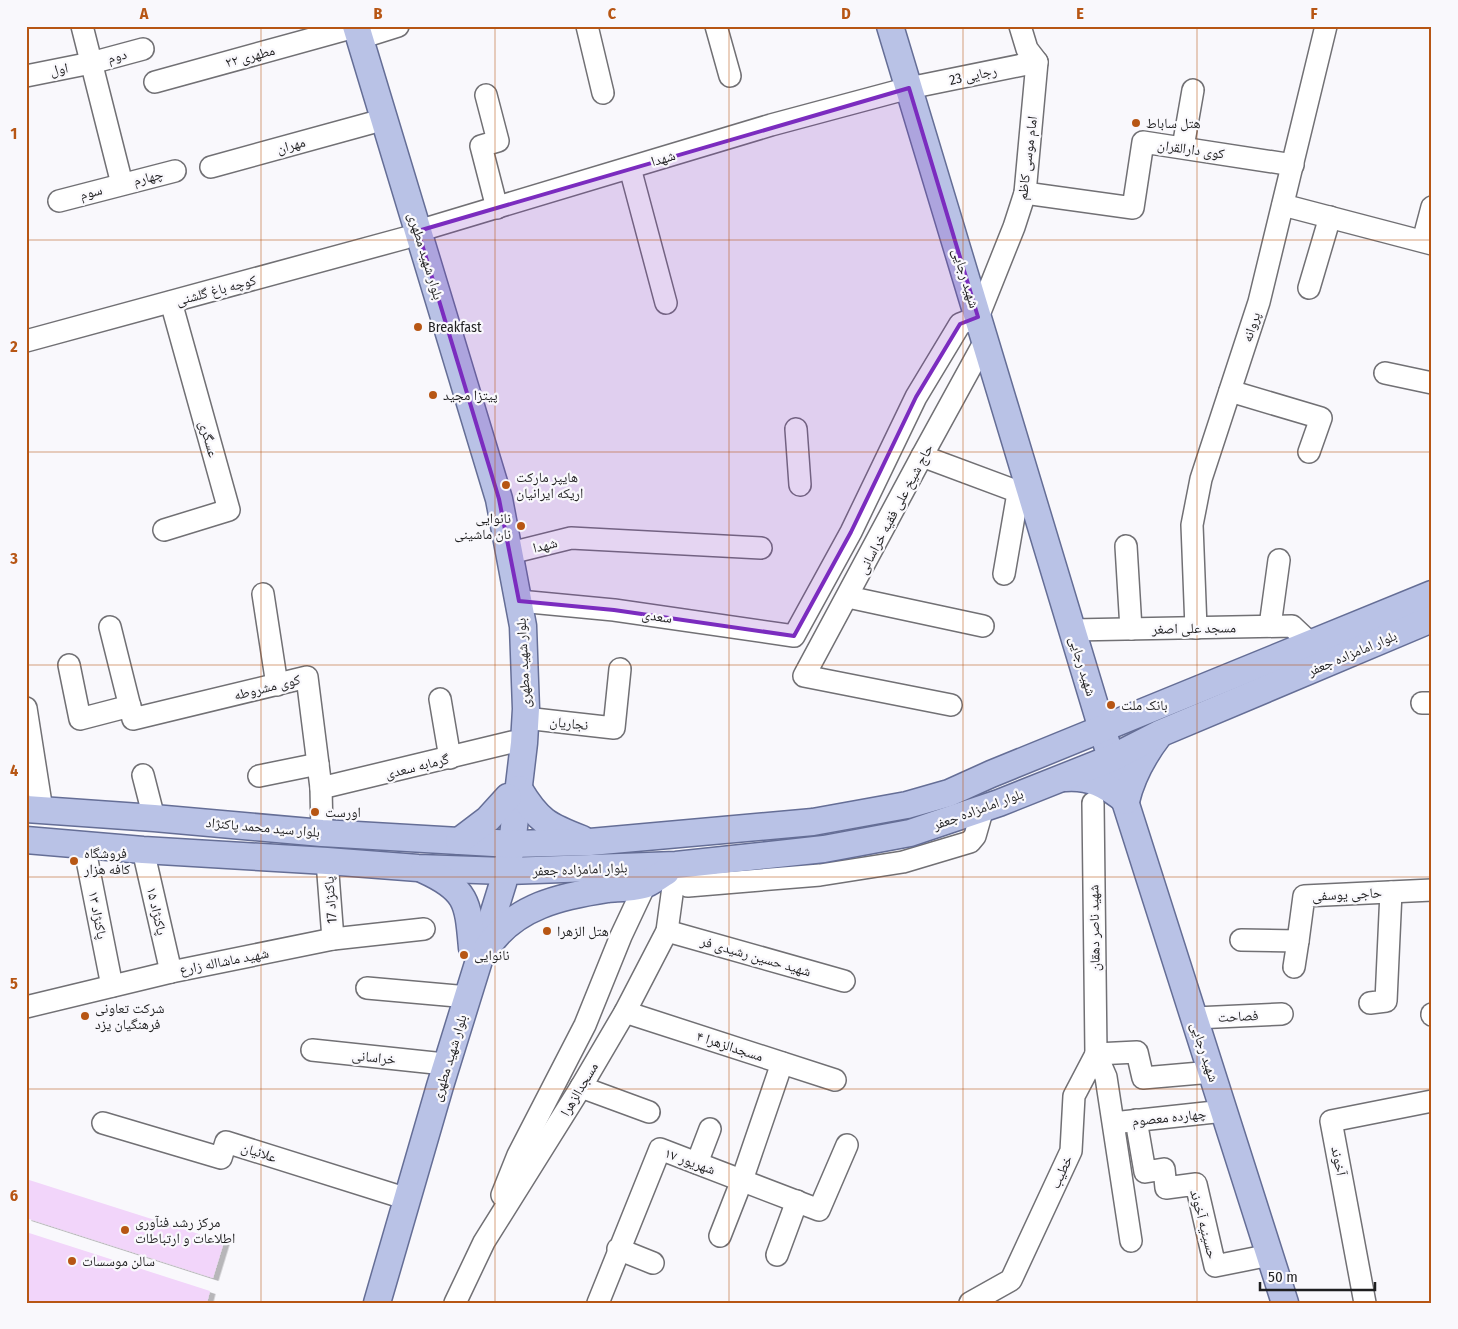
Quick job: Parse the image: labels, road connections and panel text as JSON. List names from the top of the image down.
{
  "streets": {
    "main road": [
      "بلوار شهید مطهری",
      "شهید رجایی",
      "بلوار امامزاده جعفر",
      "بلوار سید محمد پاکنژاد"
    ],
    "street": [
      "دوم",
      "مطهری ۲۲",
      "اول",
      "رجایی 23",
      "مهران",
      "کوی دارالقران",
      "شهدا",
      "امام موسی کاظم",
      "چهارم",
      "سوم",
      "کوچه باغ گلشنی",
      "پروانه",
      "عسگری",
      "حاج شیخ علی فقیه خراسانی",
      "سعدی",
      "مسجد علی اصغر",
      "کوی مشروطه",
      "نجاریان",
      "گرمابه سعدی",
      "حاجی یوسفی",
      "پاکنژاد 17",
      "پاکنژاد ۱۵",
      "پاکنژاد ۱۳",
      "شهید ناصر دهقان",
      "شهید حسین رشیدی فر",
      "شهید ماشااله زارع",
      "فصاحت",
      "مسجدالزهرا ۴",
      "خراسانی",
      "مسجدالزهرا",
      "چهارده معصوم",
      "علائیان",
      "۱۷ شهریور",
      "آخوند",
      "خطیب",
      "حسینیه آخوند"
    ]
  },
  "crossings": [
    ["دوم", "اول"],
    ["مطهری ۲۲", "بلوار شهید مطهری"],
    ["رجایی 23", "شهدا"],
    ["رجایی 23", "امام موسی کاظم"],
    ["رجایی 23", "شهید رجایی"],
    ["مهران", "بلوار شهید مطهری"],
    ["کوی دارالقران", "امام موسی کاظم"],
    ["کوی دارالقران", "پروانه"],
    ["شهدا", "بلوار شهید مطهری"],
    ["شهدا", "شهید رجایی"],
    ["شهدا", "کوچه باغ گلشنی"],
    ["امام موسی کاظم", "شهید رجایی"],
    ["امام موسی کاظم", "حاج شیخ علی فقیه خراسانی"],
    ["چهارم", "سوم"],
    ["بلوار شهید مطهری", "کوچه باغ گلشنی"],
    ["بلوار شهید مطهری", "سعدی"],
    ["بلوار شهید مطهری", "بلوار امامزاده جعفر"],
    ["بلوار شهید مطهری", "نجاریان"],
    ["بلوار شهید مطهری", "گرمابه سعدی"],
    ["بلوار شهید مطهری", "بلوار سید محمد پاکنژاد"],
    ["بلوار شهید مطهری", "خراسانی"],
    ["بلوار شهید مطهری", "علائیان"],
    ["شهید رجایی", "حاج شیخ علی فقیه خراسانی"],
    ["شهید رجایی", "مسجد علی اصغر"],
    ["شهید رجایی", "بلوار امامزاده جعفر"],
    ["شهید رجایی", "فصاحت"],
    ["شهید رجایی", "چهارده معصوم"],
    ["شهید رجایی", "حسینیه آخوند"],
    ["کوچه باغ گلشنی", "عسگری"],
    ["پروانه", "مسجد علی اصغر"],
    ["حاج شیخ علی فقیه خراسانی", "سعدی"],
    ["مسجد علی اصغر", "بلوار امامزاده جعفر"],
    ["بلوار امامزاده جعفر", "بلوار سید محمد پاکنژاد"],
    ["بلوار امامزاده جعفر", "مسجدالزهرا"],
    ["کوی مشروطه", "گرمابه سعدی"],
    ["کوی مشروطه", "بلوار سید محمد پاکنژاد"],
    ["بلوار سید محمد پاکنژاد", "پاکنژاد 17"],
    ["بلوار سید محمد پاکنژاد", "پاکنژاد ۱۵"],
    ["بلوار سید محمد پاکنژاد", "پاکنژاد ۱۳"],
    ["پاکنژاد 17", "شهید ماشااله زارع"],
    ["پاکنژاد ۱۵", "شهید ماشااله زارع"],
    ["پاکنژاد ۱۳", "شهید ماشااله زارع"],
    ["شهید ناصر دهقان", "خطیب"],
    ["شهید حسین رشیدی فر", "مسجدالزهرا"],
    ["مسجدالزهرا ۴", "مسجدالزهرا"],
    ["چهارده معصوم", "حسینیه آخوند"]
  ],
  "places": [
    "هتل ساباط",
    "Breakfast",
    "پیتزا مجید",
    "هایپر مارکت اریکه ایرانیان",
    "نانوایی نان ماشینی",
    "بانک ملت",
    "اورست",
    "فروشگاه کافه هزار",
    "هتل الزهرا",
    "نانوایی",
    "شرکت تعاونی فرهنگیان یزد",
    "مرکز رشد فنآوری اطلاعات و ارتباطات",
    "سالن موسسات"
  ],
  "scale_bar": "50 m",
  "grid": {
    "columns": [
      "A",
      "B",
      "C",
      "D",
      "E",
      "F"
    ],
    "rows": [
      "1",
      "2",
      "3",
      "4",
      "5",
      "6"
    ]
  }
}
